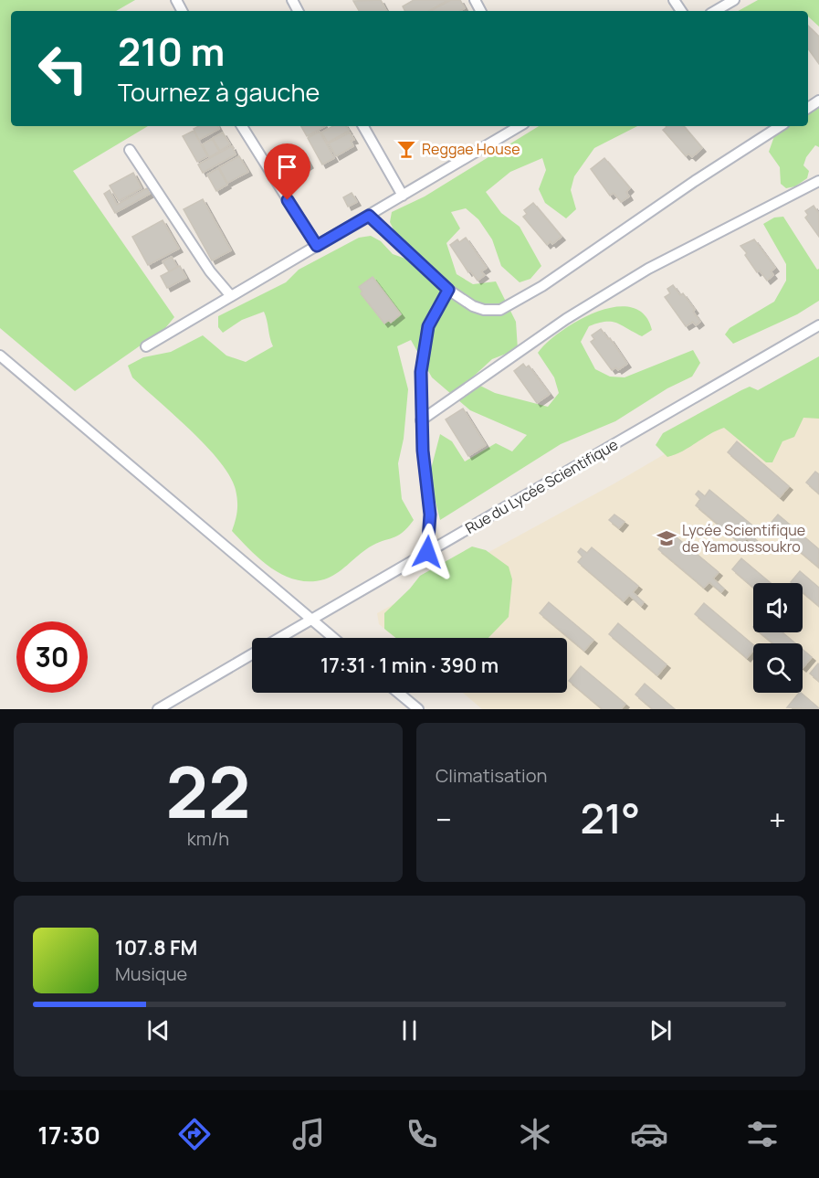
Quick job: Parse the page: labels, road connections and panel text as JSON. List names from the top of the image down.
{
  "streets": {
    "street": ["Rue du Lycée Scientifique"]
  },
  "places": {
    "bar": ["Reggae House"],
    "school or university": ["Lycée Scientifique de Yamoussoukro"]
  },
  "page": {
    "turn": ["210 m", "Tournez à gauche"],
    "limit": "30",
    "trip": "17:31 · 1 min · 390 m",
    "tile": [
      ["22", "km/h"],
      "Climatisation"
    ],
    "heat": ["−", "21°", "+"],
    "song": ["107.8 FM", "Musique"],
    "tabs": "17:30"
  }
}
